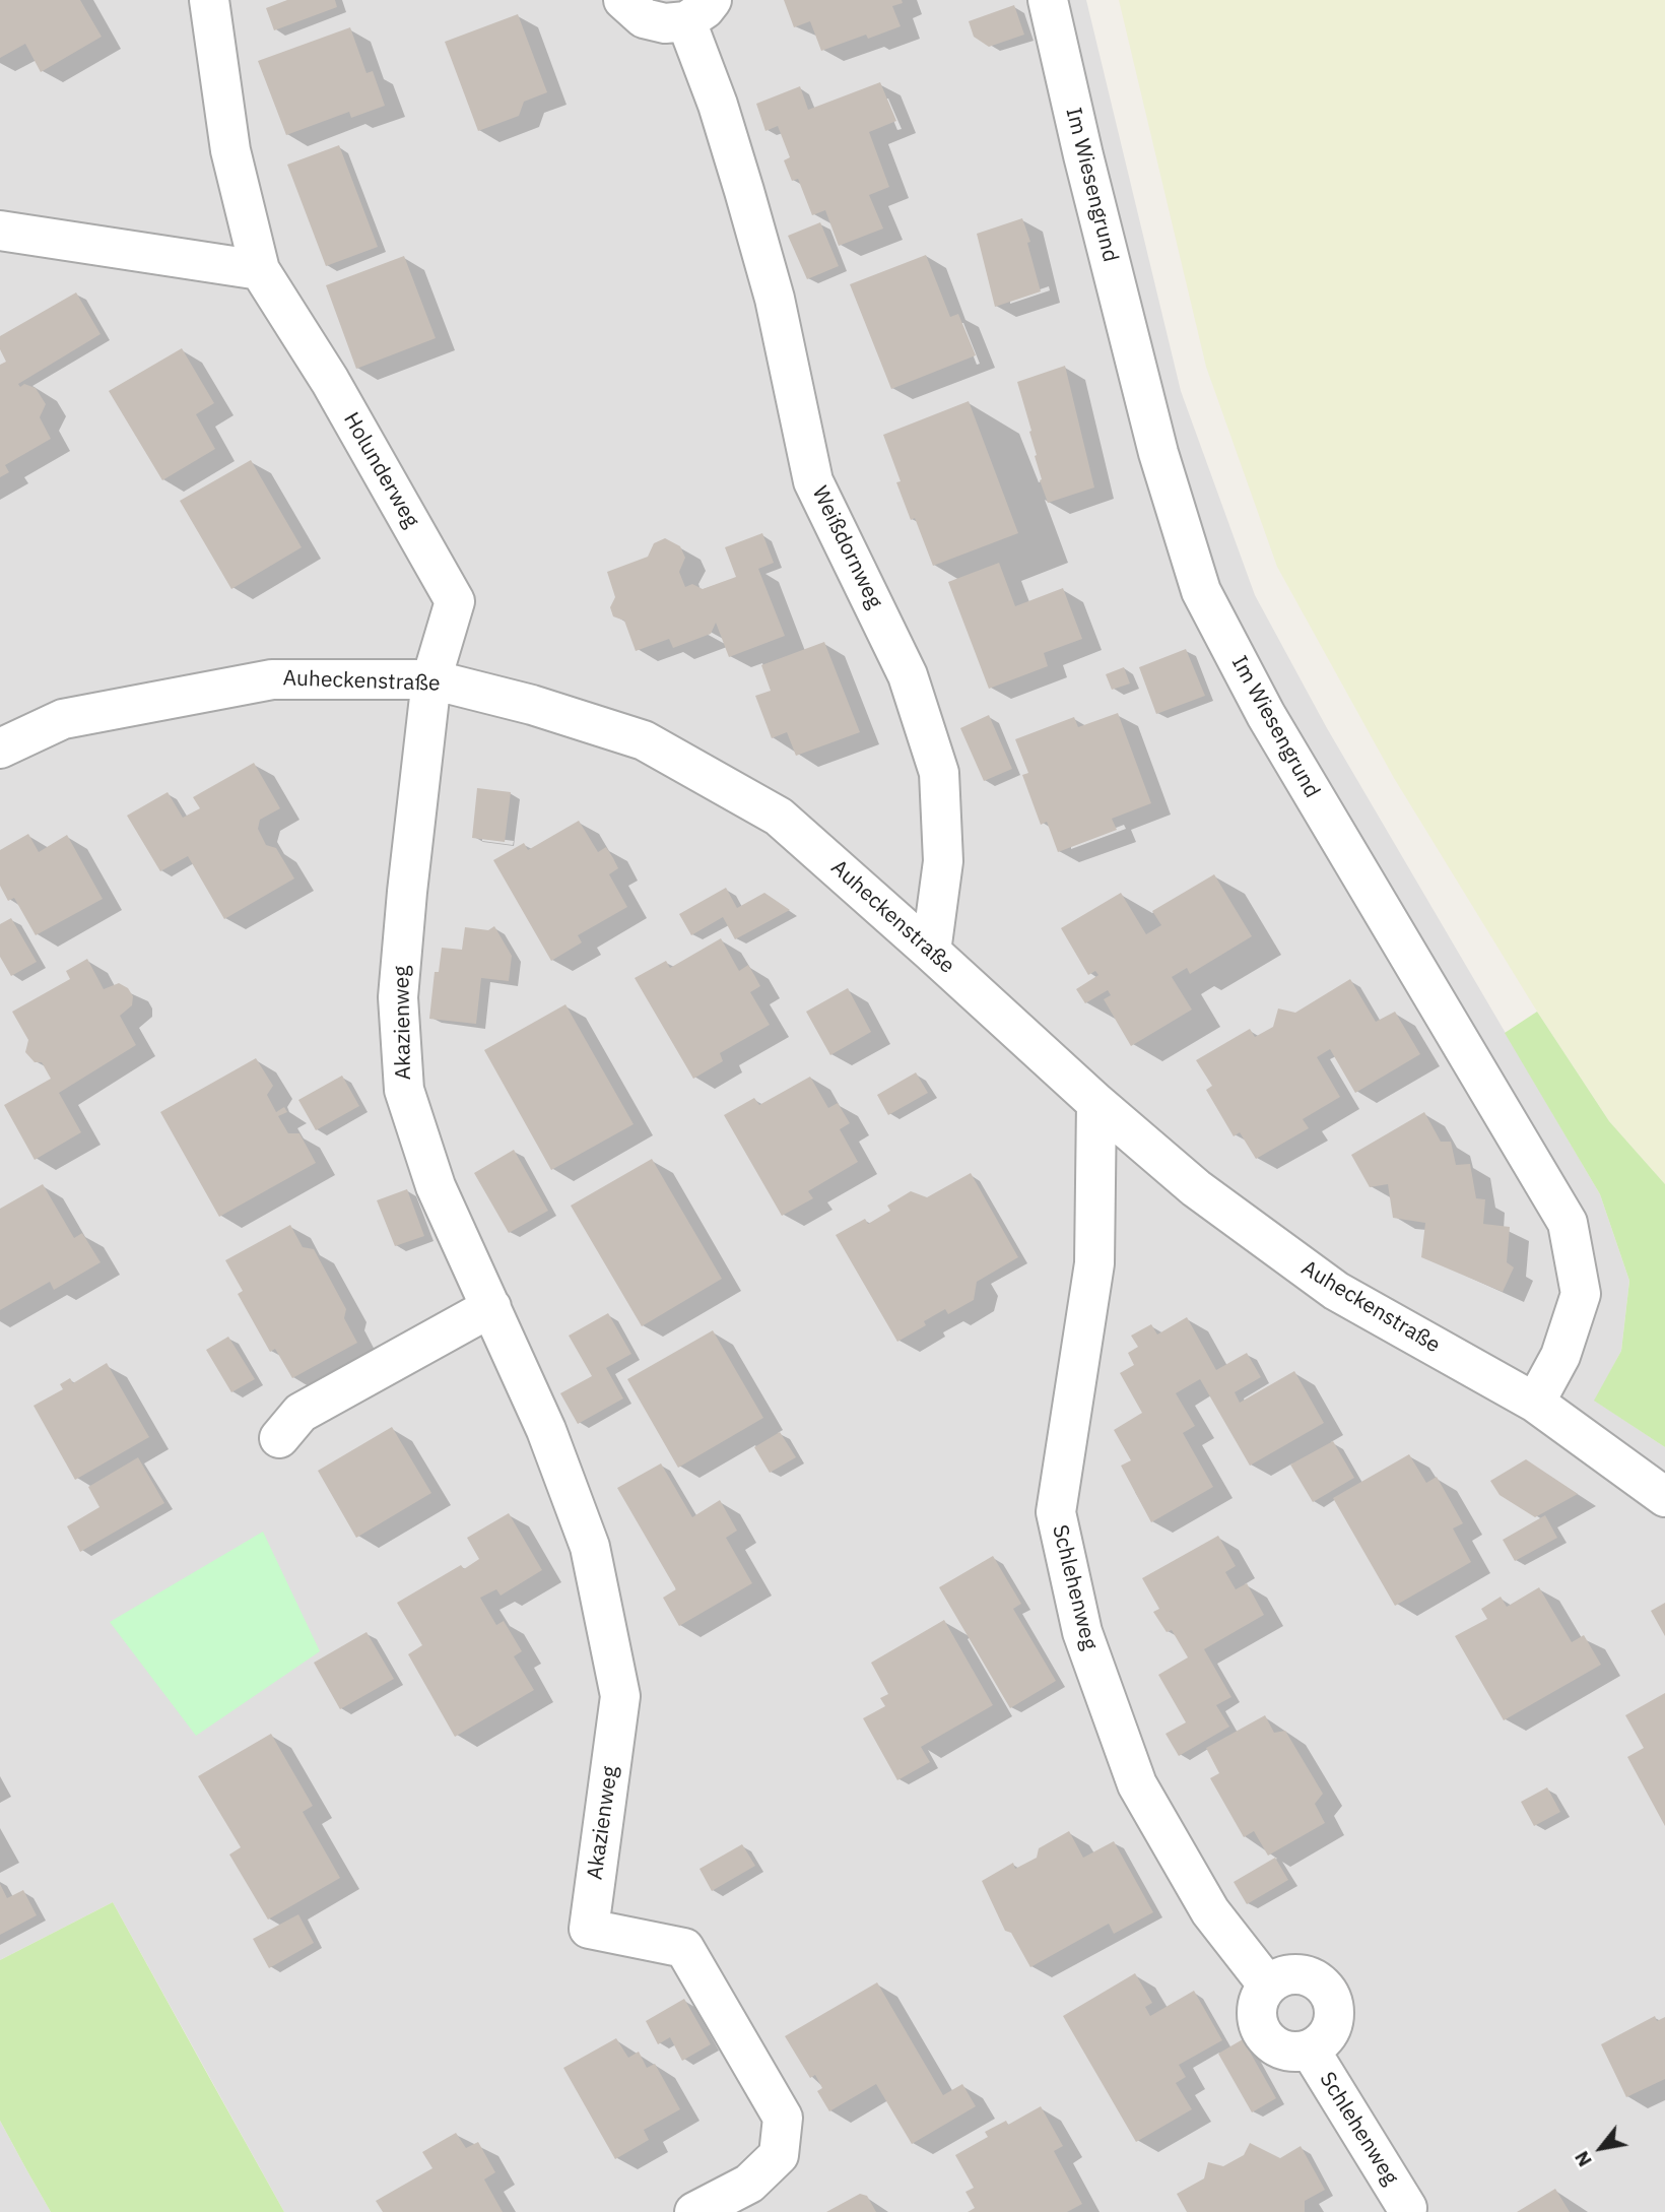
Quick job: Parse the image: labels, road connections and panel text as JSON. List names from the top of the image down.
{
  "streets": {
    "street": [
      "Im Wiesengrund",
      "Holunderweg",
      "Weißdornweg",
      "Auheckenstraße",
      "Akazienweg",
      "Schlehenweg"
    ]
  },
  "crossings": [
    ["Im Wiesengrund", "Auheckenstraße"],
    ["Holunderweg", "Auheckenstraße"],
    ["Holunderweg", "Akazienweg"],
    ["Weißdornweg", "Auheckenstraße"],
    ["Auheckenstraße", "Akazienweg"],
    ["Auheckenstraße", "Schlehenweg"]
  ],
  "north": "bottom left"
}
